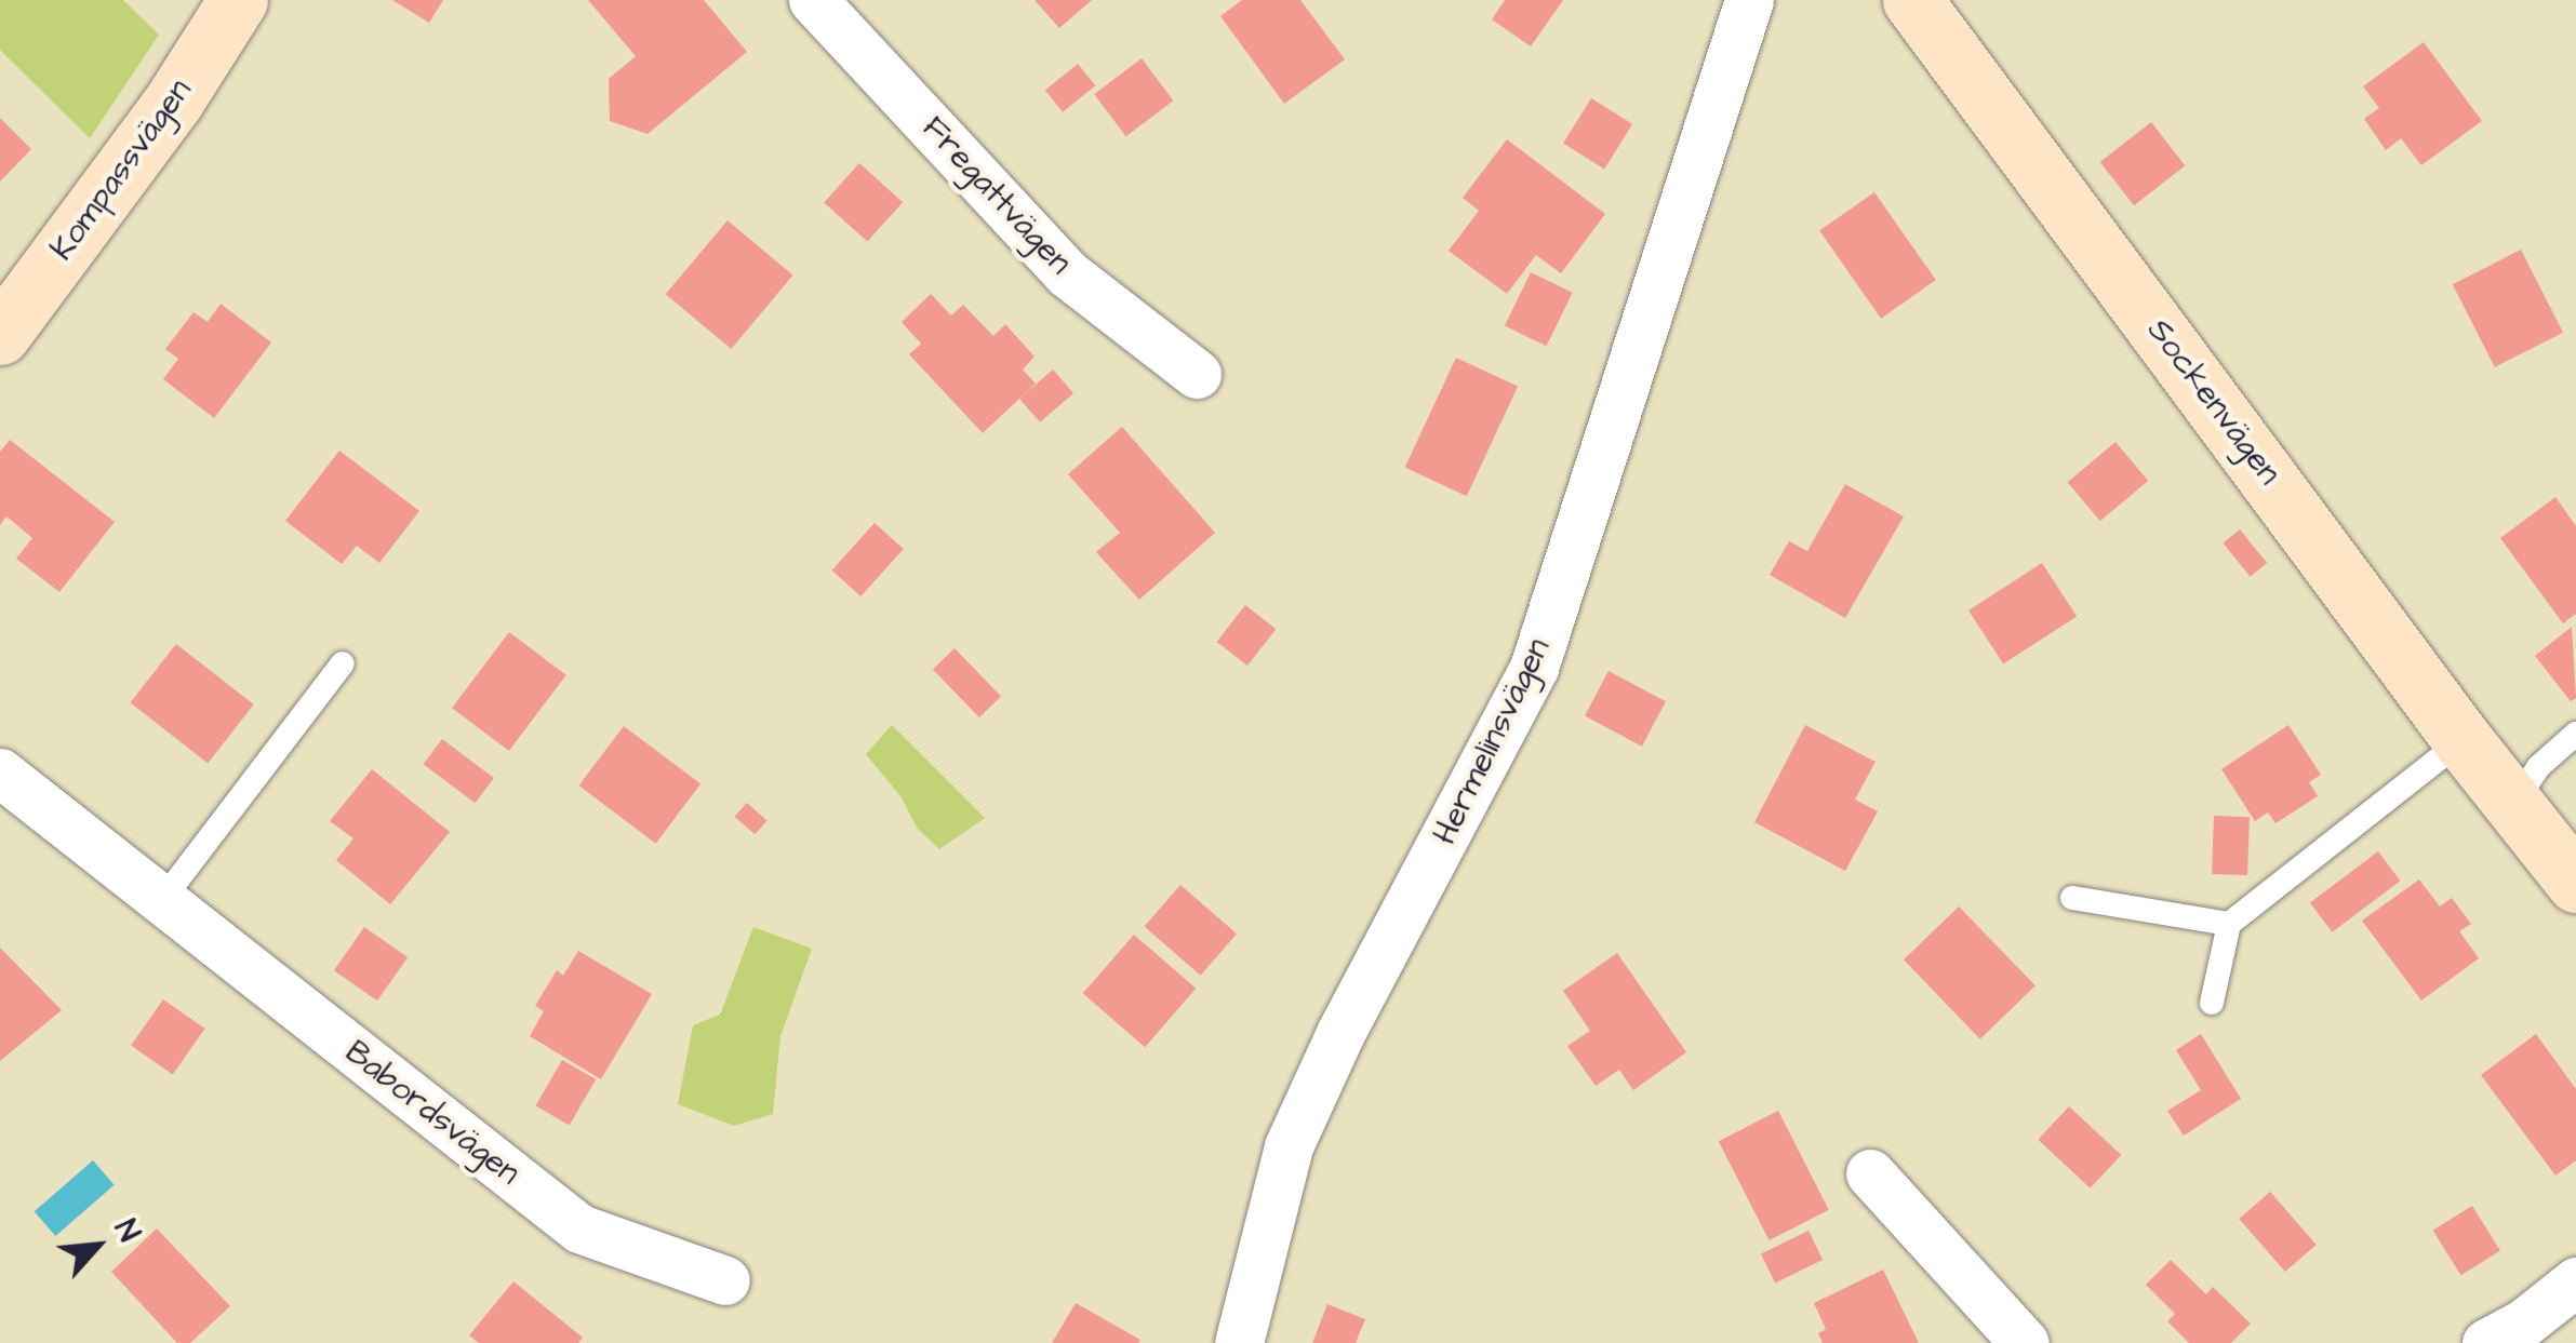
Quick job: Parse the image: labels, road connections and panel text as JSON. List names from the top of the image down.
{
  "streets": {
    "street": [
      "Kompassvägen",
      "Fregattvägen",
      "Sockenvägen",
      "Hermelinsvägen",
      "Babordsvägen"
    ]
  },
  "north": "top right"
}
